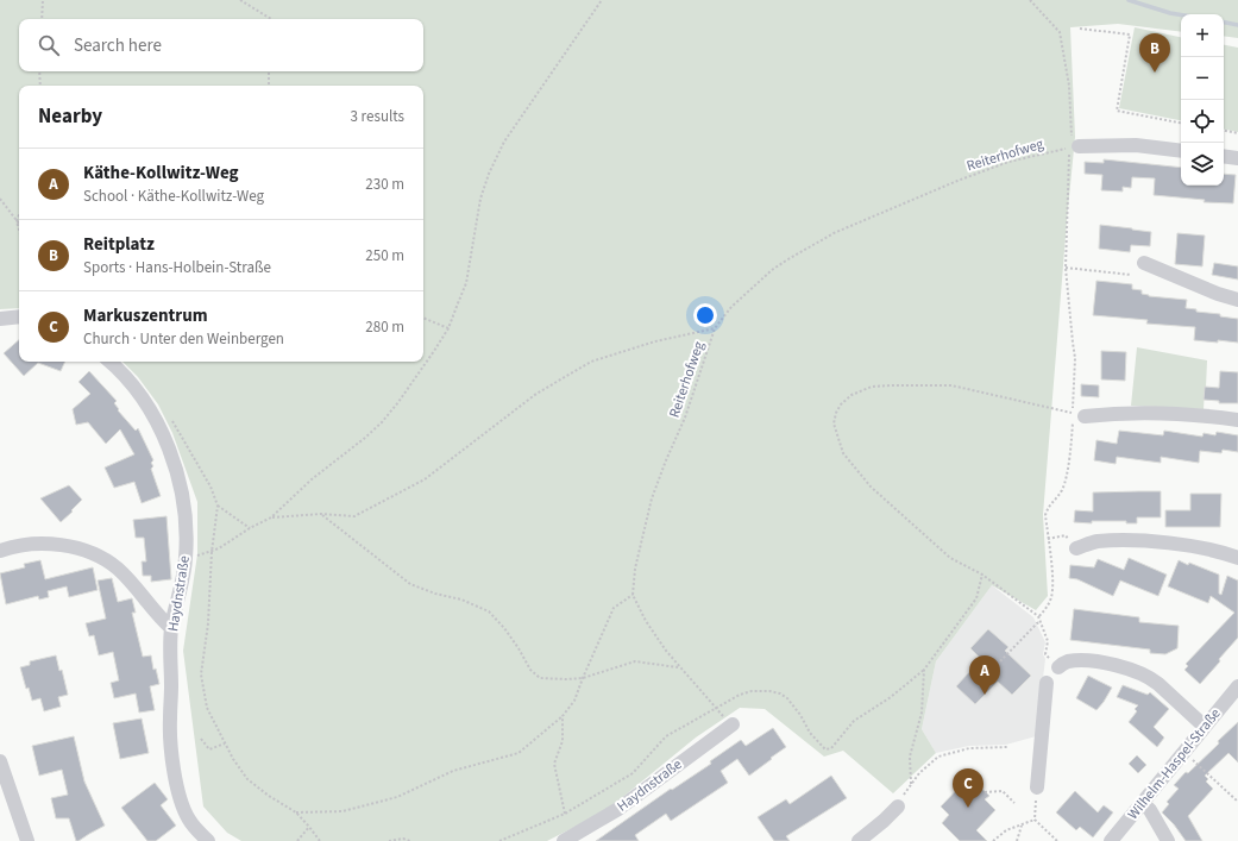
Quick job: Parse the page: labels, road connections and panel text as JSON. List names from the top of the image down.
{
  "streets": {
    "street": ["Haydnstraße", "Wilhelm-Haspel-Straße"],
    "path": ["Reiterhofweg"]
  },
  "page": {
    "map_buttons": ["+", "−"],
    "search": "Search here",
    "pins": ["B", "A", "C"],
    "heading": ["Nearby", "3 results"],
    "list": [
      {
        "mark": "A",
        "name": "Käthe-Kollwitz-Weg",
        "note": "School · Käthe-Kollwitz-Weg",
        "value": "230 m"
      },
      {
        "mark": "B",
        "name": "Reitplatz",
        "note": "Sports · Hans-Holbein-Straße",
        "value": "250 m"
      },
      {
        "mark": "C",
        "name": "Markuszentrum",
        "note": "Church · Unter den Weinbergen",
        "value": "280 m"
      }
    ]
  }
}
